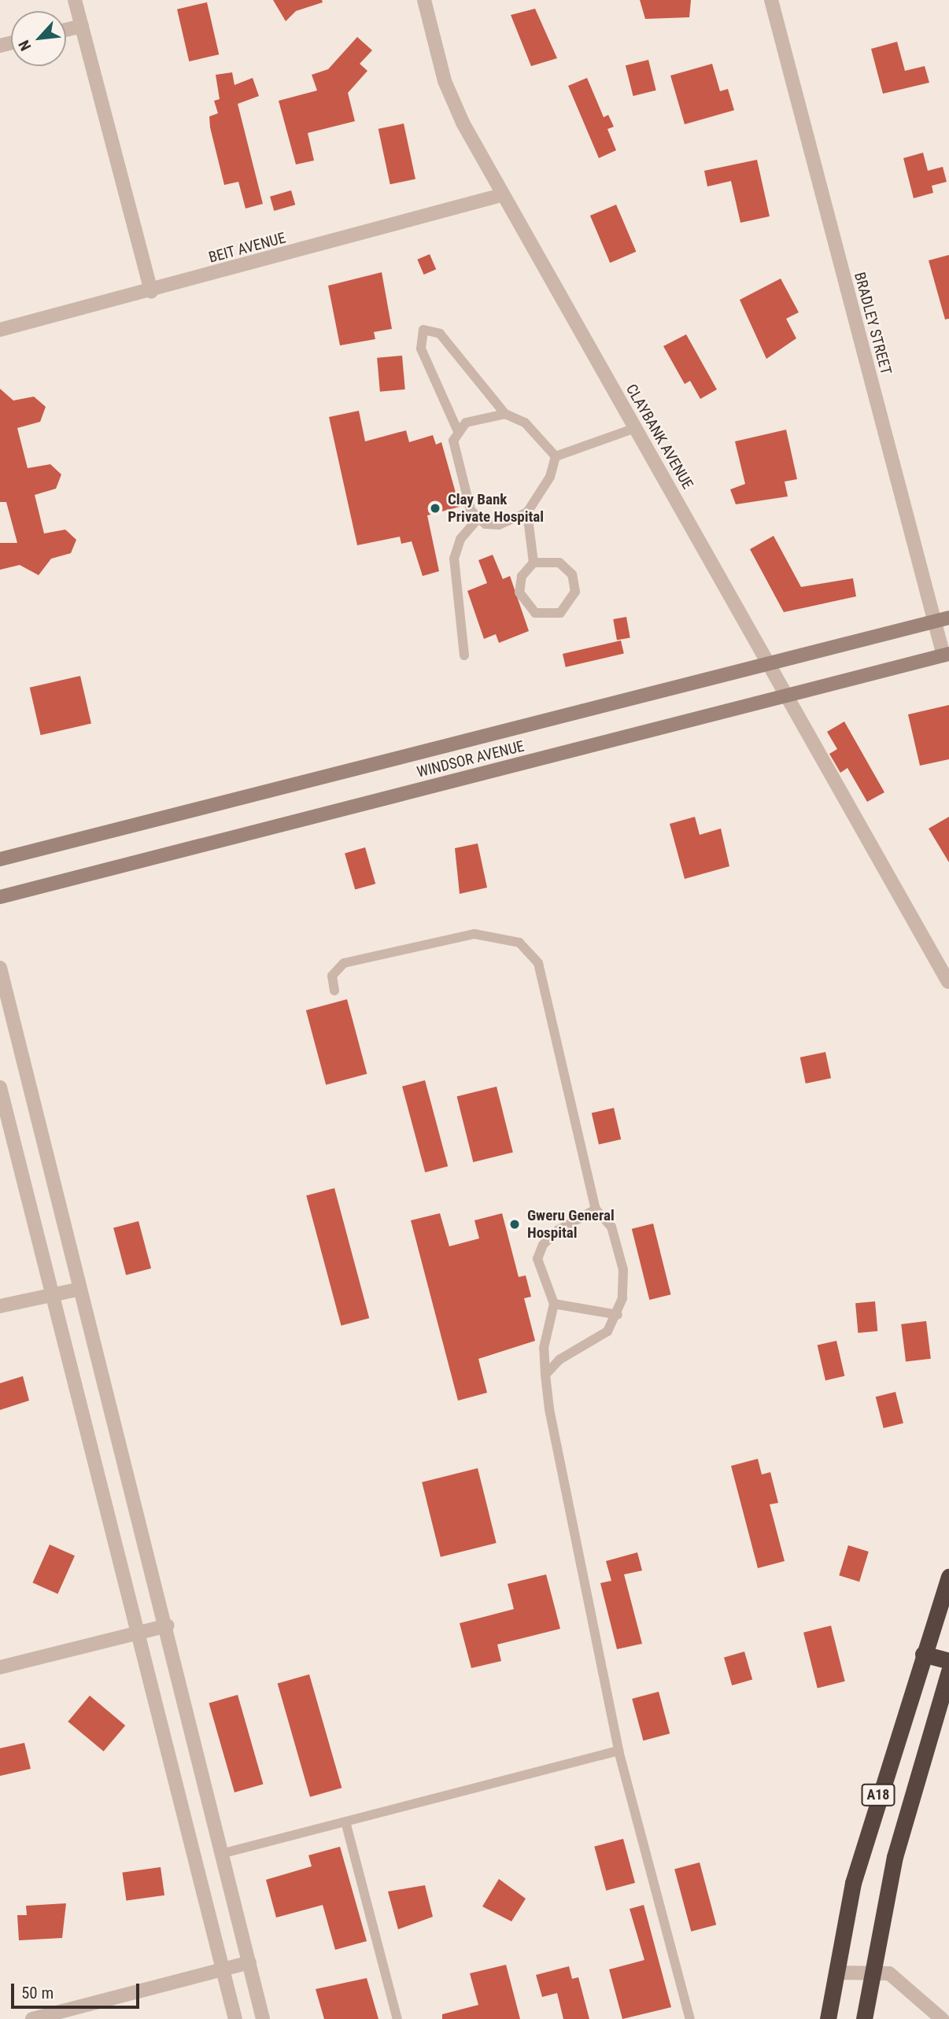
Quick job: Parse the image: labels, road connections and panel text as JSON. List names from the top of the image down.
{
  "streets": {
    "highway": ["A18"],
    "main road": ["WINDSOR AVENUE"],
    "street": ["BEIT AVENUE", "BRADLEY STREET", "CLAYBANK AVENUE"]
  },
  "crossings": [
    ["BEIT AVENUE", "CLAYBANK AVENUE"],
    ["BRADLEY STREET", "WINDSOR AVENUE"],
    ["CLAYBANK AVENUE", "WINDSOR AVENUE"]
  ],
  "places": ["Clay Bank Private Hospital", "Gweru General Hospital"],
  "scale_bar": "50 m",
  "north": "bottom left"
}
